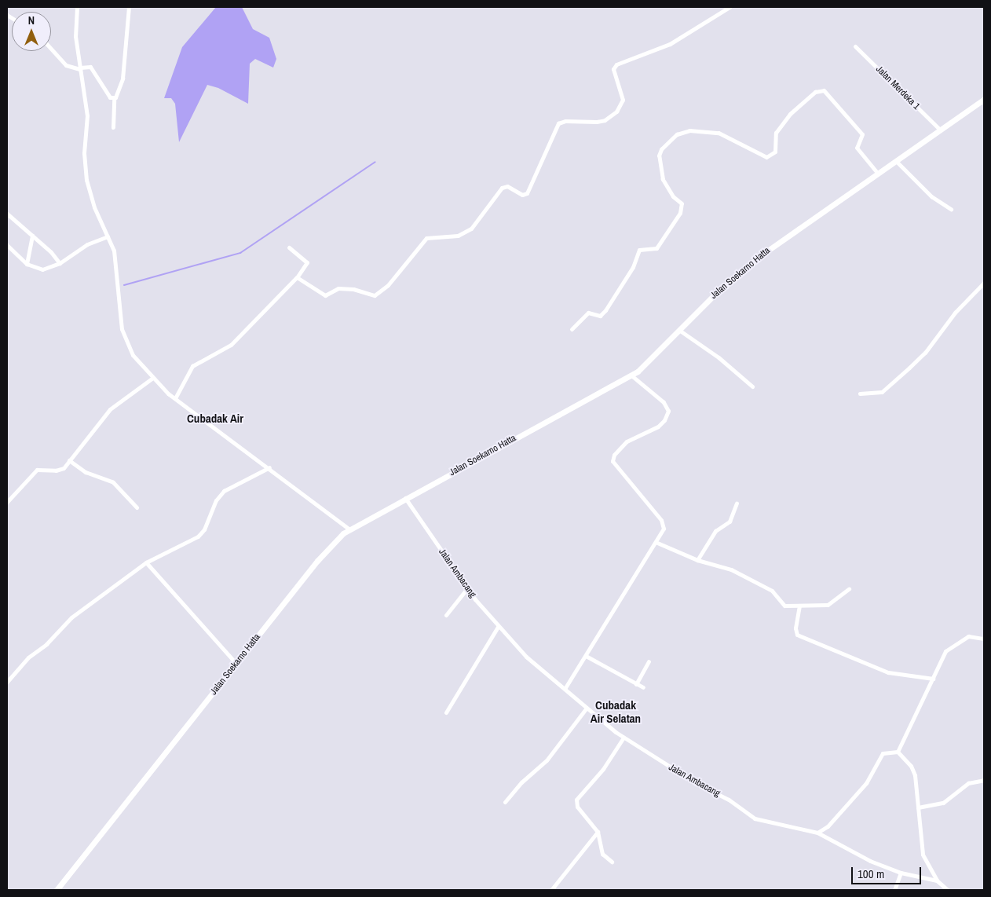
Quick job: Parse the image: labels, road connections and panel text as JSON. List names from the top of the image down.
{
  "streets": {
    "street": ["Jalan Merdeka 1", "Jalan Soekarno Hatta", "Jalan Ambacang"]
  },
  "crossings": [
    ["Jalan Merdeka 1", "Jalan Soekarno Hatta"],
    ["Jalan Soekarno Hatta", "Jalan Ambacang"]
  ],
  "districts": ["Cubadak Air", "Cubadak Air Selatan"],
  "scale_bar": "100 m",
  "north": "top"
}
